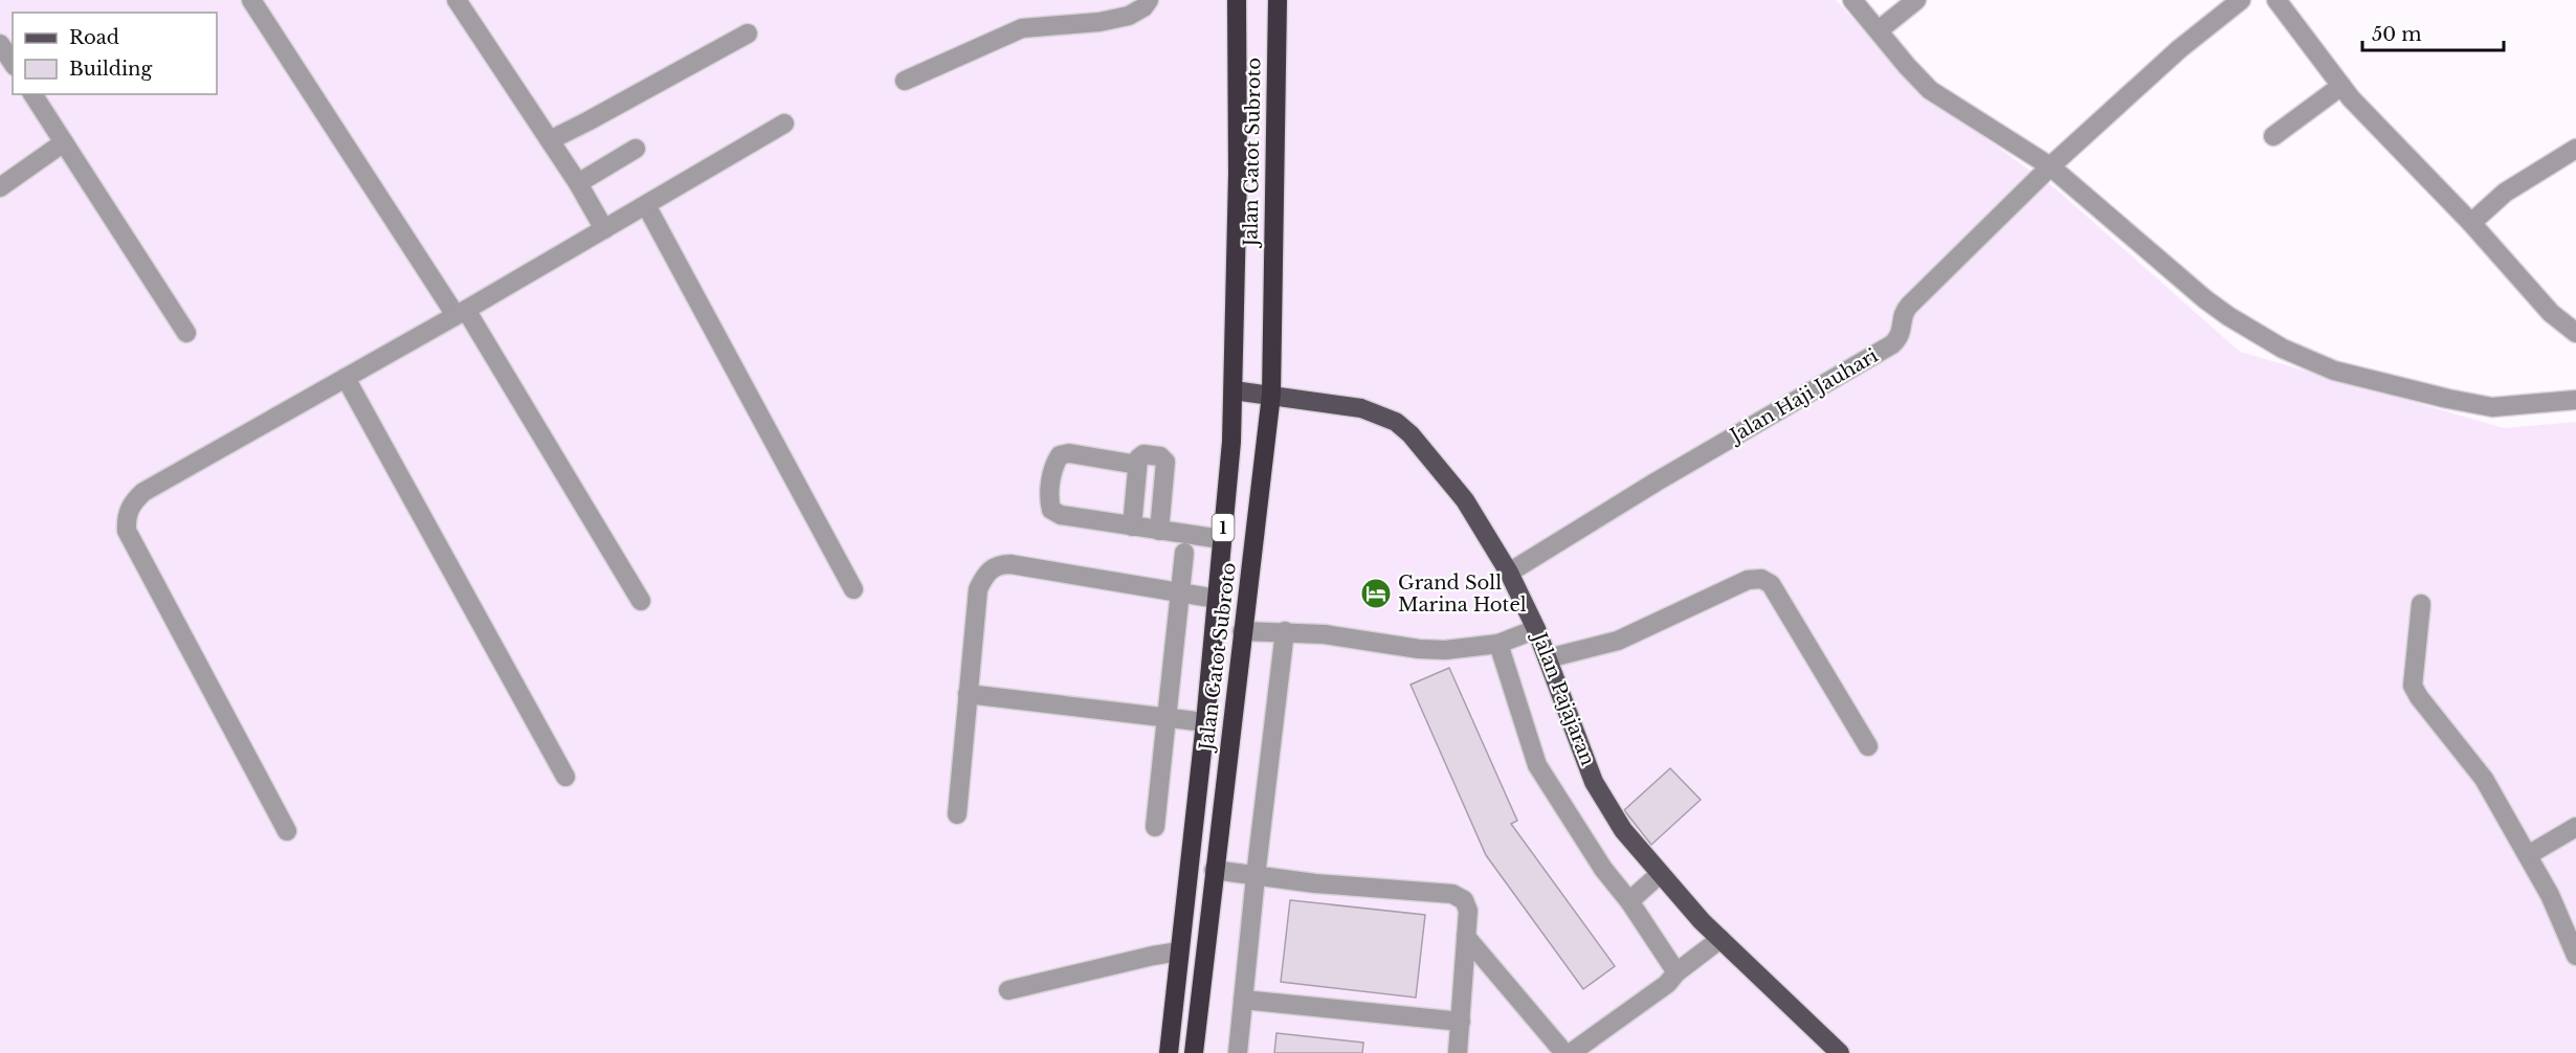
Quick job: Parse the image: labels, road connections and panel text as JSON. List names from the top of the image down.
{
  "streets": {
    "highway": ["Jalan Gatot Subroto", "1"],
    "main road": ["Jalan Pajajaran"],
    "street": ["Jalan Haji Jauhari"]
  },
  "crossings": [
    ["Jalan Gatot Subroto", "Jalan Pajajaran"],
    ["Jalan Haji Jauhari", "Jalan Pajajaran"]
  ],
  "places": {
    "hotel": ["Grand Soll Marina Hotel"]
  },
  "legend": ["Road", "Building"],
  "scale_bar": "50 m"
}
